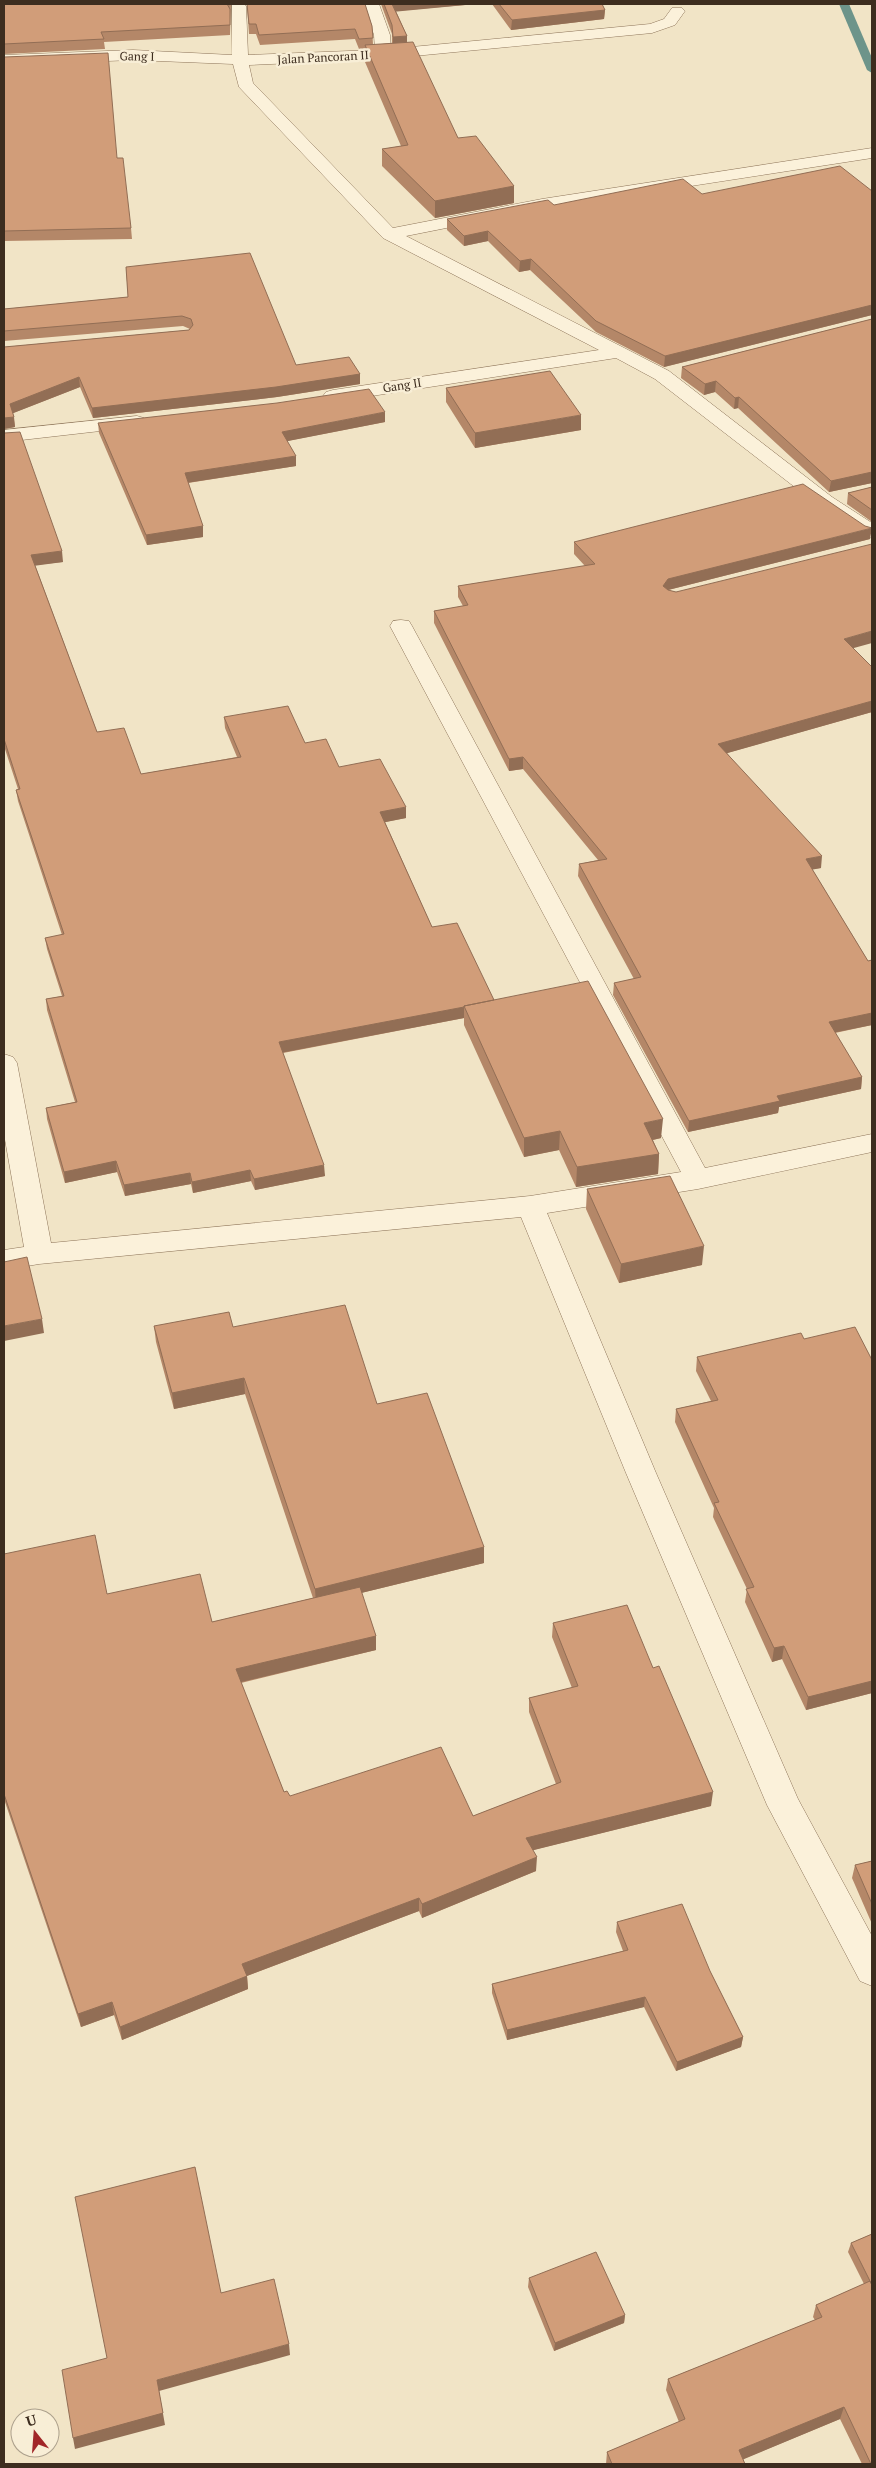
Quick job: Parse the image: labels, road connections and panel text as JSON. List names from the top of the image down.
{
  "streets": {
    "street": ["Gang I", "Jalan Pancoran II", "Gang II"]
  },
  "crossings": [
    ["Gang I", "Jalan Pancoran II"]
  ],
  "north": "top"
}
